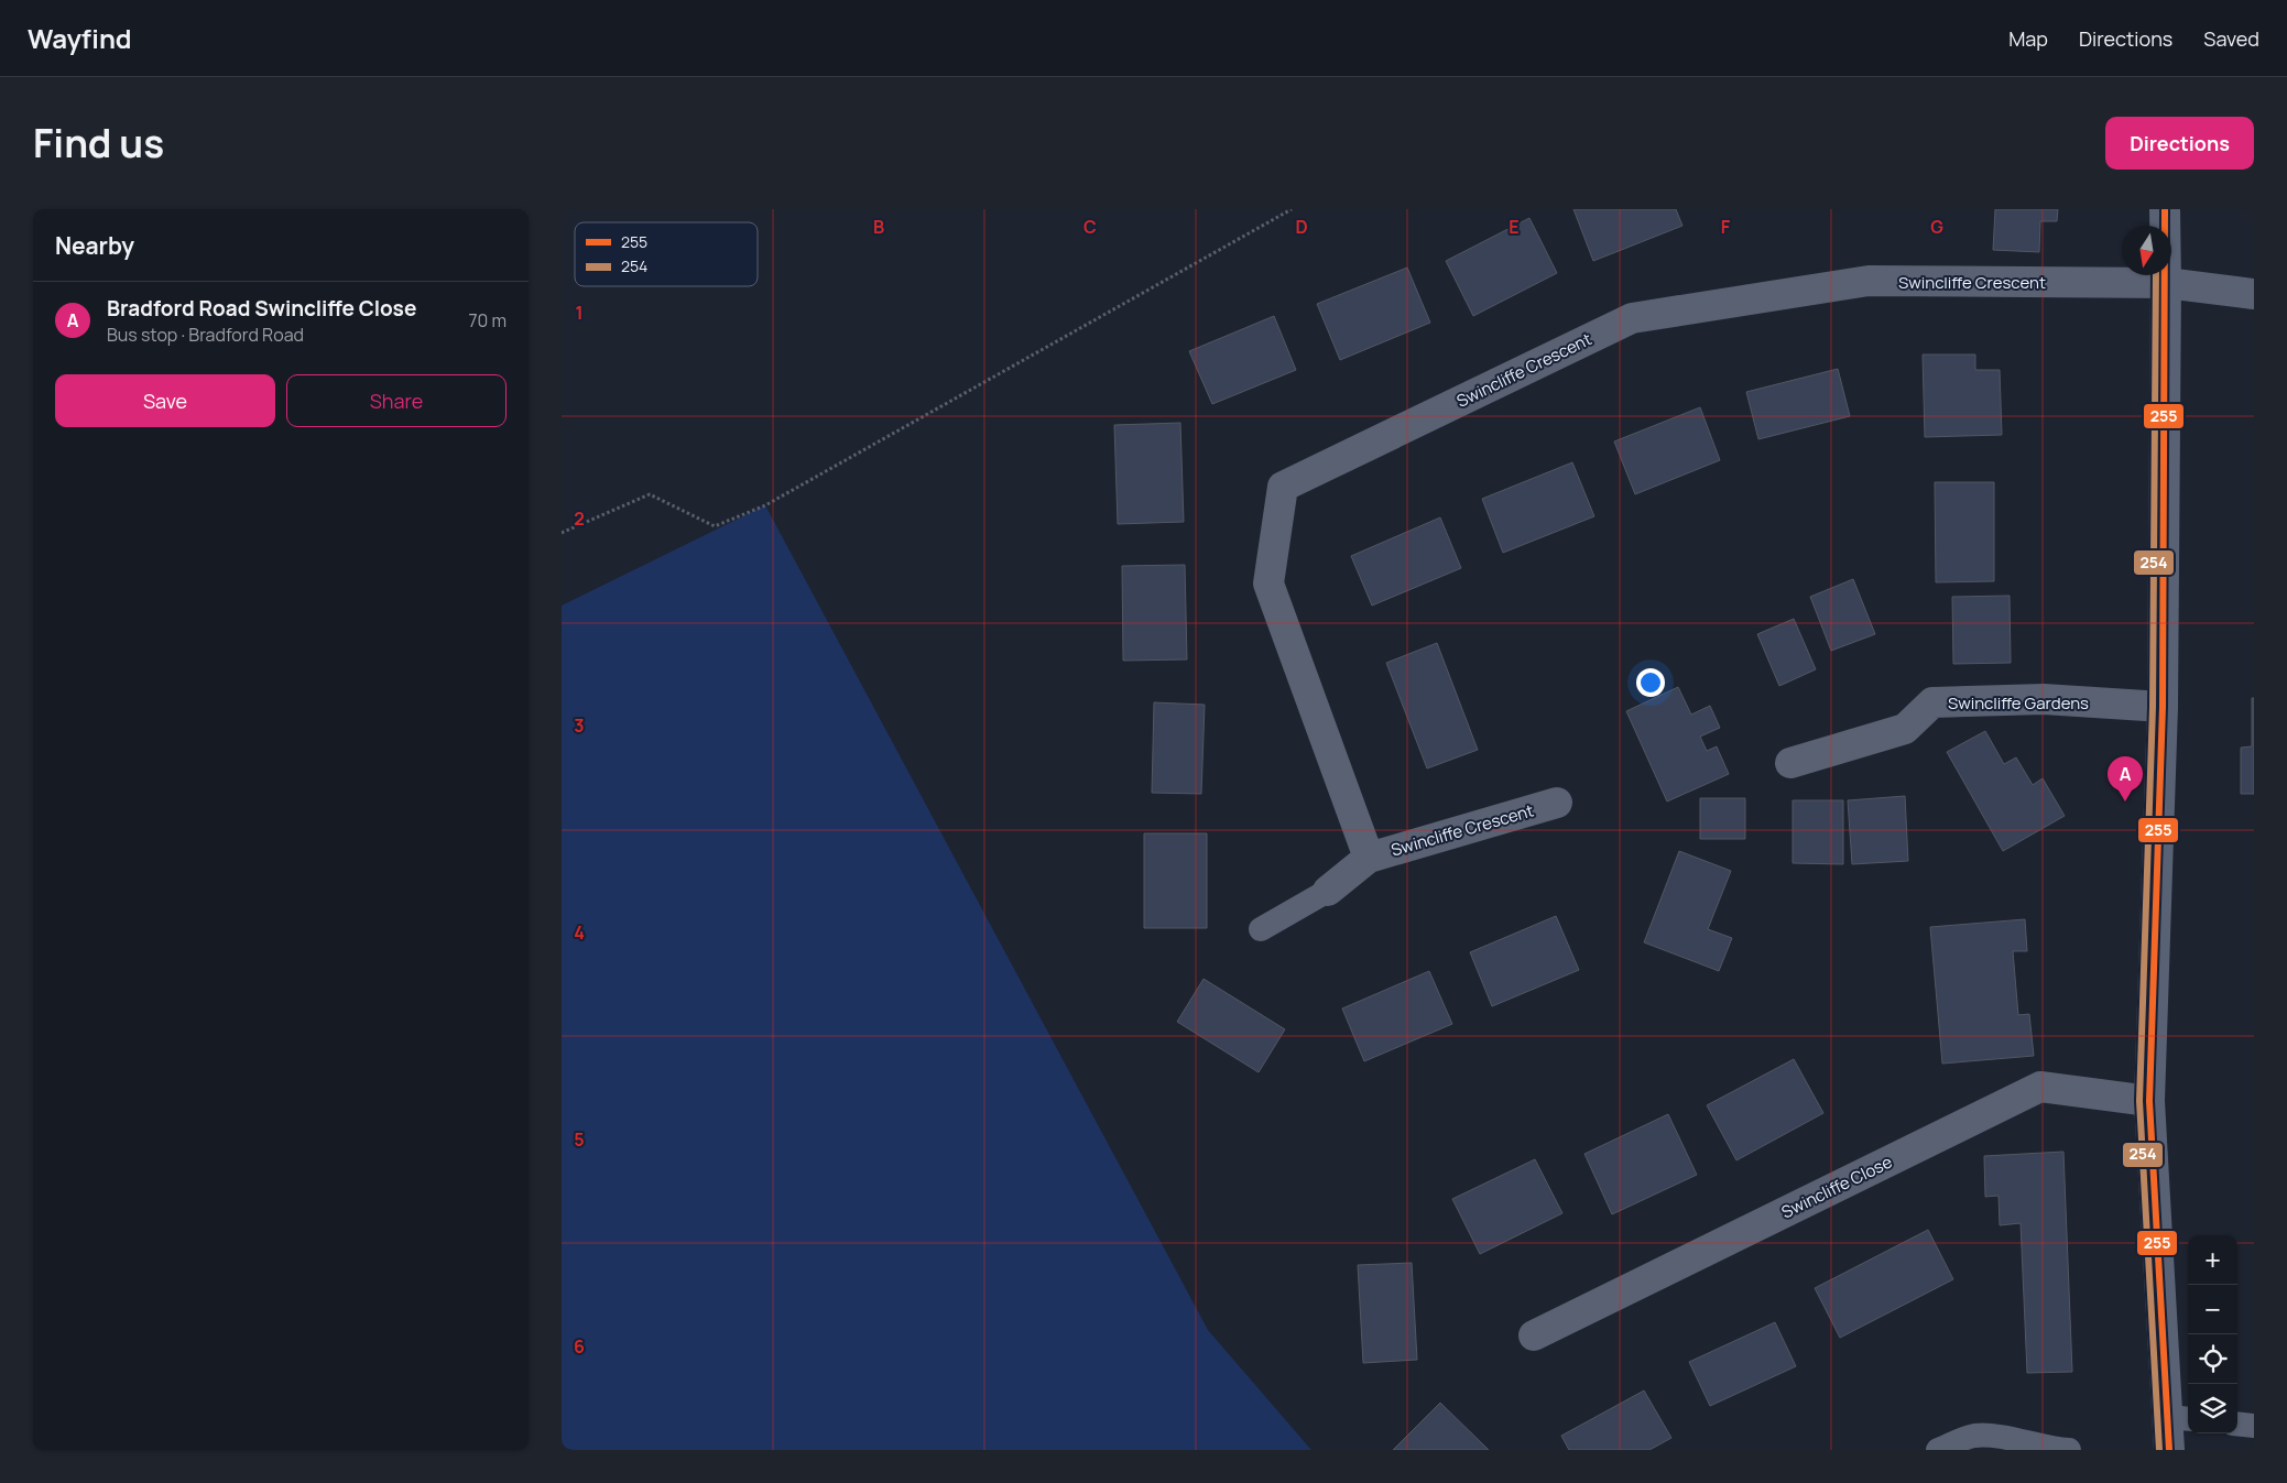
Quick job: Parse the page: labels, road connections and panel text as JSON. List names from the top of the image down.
{
  "streets": {
    "street": ["Swincliffe Crescent", "Swincliffe Gardens", "Swincliffe Close"]
  },
  "lines": ["transit line 255", "transit line 254"],
  "legend": ["255", "254"],
  "north": "bottom",
  "page": {
    "header": "Wayfind",
    "nav": ["Map", "Directions", "Saved"],
    "title": "Find us",
    "buttons": [
      "Directions",
      ["Save", "Share"]
    ],
    "heading": "Nearby",
    "list": [
      {
        "mark": "A",
        "name": "Bradford Road Swincliffe Close",
        "note": "Bus stop · Bradford Road",
        "value": "70 m"
      }
    ],
    "pins": "A",
    "map_buttons": ["+", "−"]
  },
  "grid": {
    "columns": [
      "B",
      "C",
      "D",
      "E",
      "F",
      "G"
    ],
    "rows": [
      "1",
      "2",
      "3",
      "4",
      "5",
      "6"
    ]
  }
}
